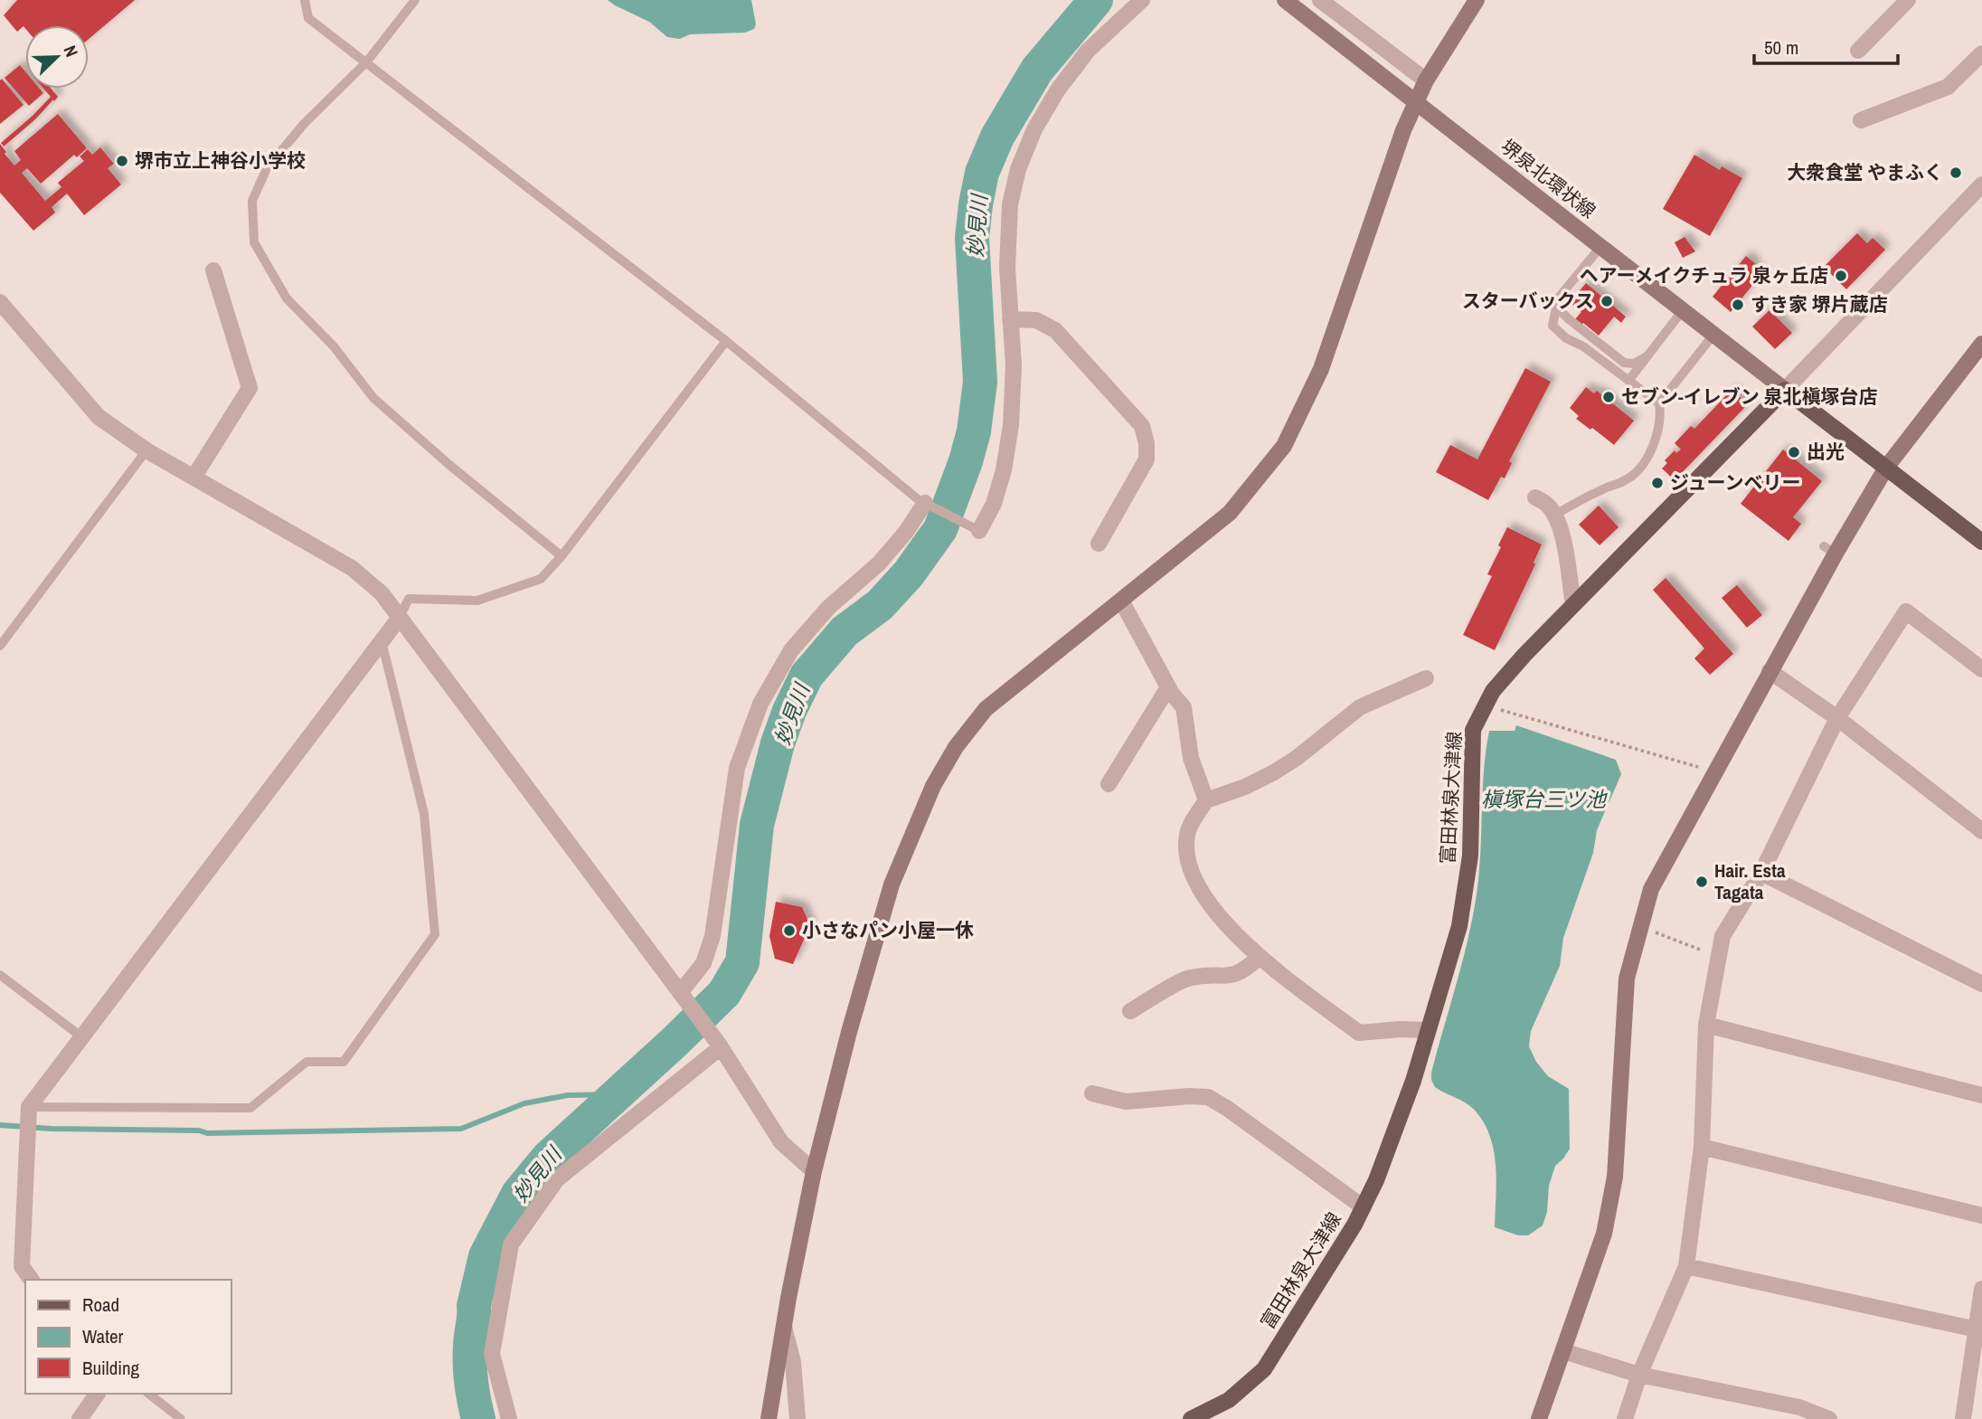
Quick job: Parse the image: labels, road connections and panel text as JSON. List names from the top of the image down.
{
  "streets": {
    "main road": ["富田林泉大津線"],
    "street": ["堺泉北環状線"]
  },
  "crossings": [
    ["堺泉北環状線", "富田林泉大津線"]
  ],
  "water": ["妙見川", "槇塚台三ツ池"],
  "places": [
    "堺市立上神谷小学校",
    "大衆食堂 やまふく",
    "ヘアーメイクチュラ 泉ヶ丘店",
    "スターバックス",
    "すき家 堺片蔵店",
    "セブン-イレブン 泉北槇塚台店",
    "出光",
    "ジューンベリー",
    "Hair. Esta Tagata",
    "小さなパン小屋一休"
  ],
  "legend": ["Road", "Water", "Building"],
  "scale_bar": "50 m",
  "north": "top right"
}
